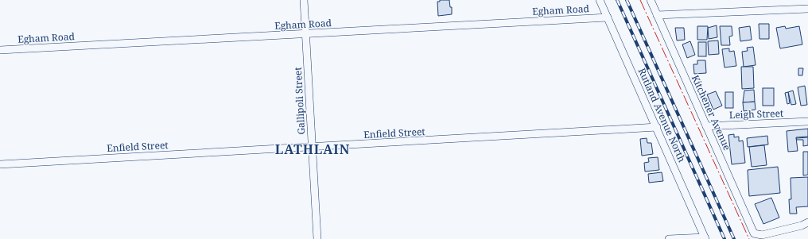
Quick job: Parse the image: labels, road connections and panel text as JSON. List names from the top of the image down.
{
  "streets": {
    "street": [
      "Egham Road",
      "Gallipoli Street",
      "Kitchener Avenue",
      "Leigh Street",
      "Rutland Avenue North",
      "Enfield Street"
    ]
  },
  "crossings": [
    ["Egham Road", "Gallipoli Street"],
    ["Egham Road", "Rutland Avenue North"],
    ["Gallipoli Street", "Enfield Street"],
    ["Kitchener Avenue", "Leigh Street"],
    ["Rutland Avenue North", "Enfield Street"]
  ],
  "districts": ["LATHLAIN"]
}
